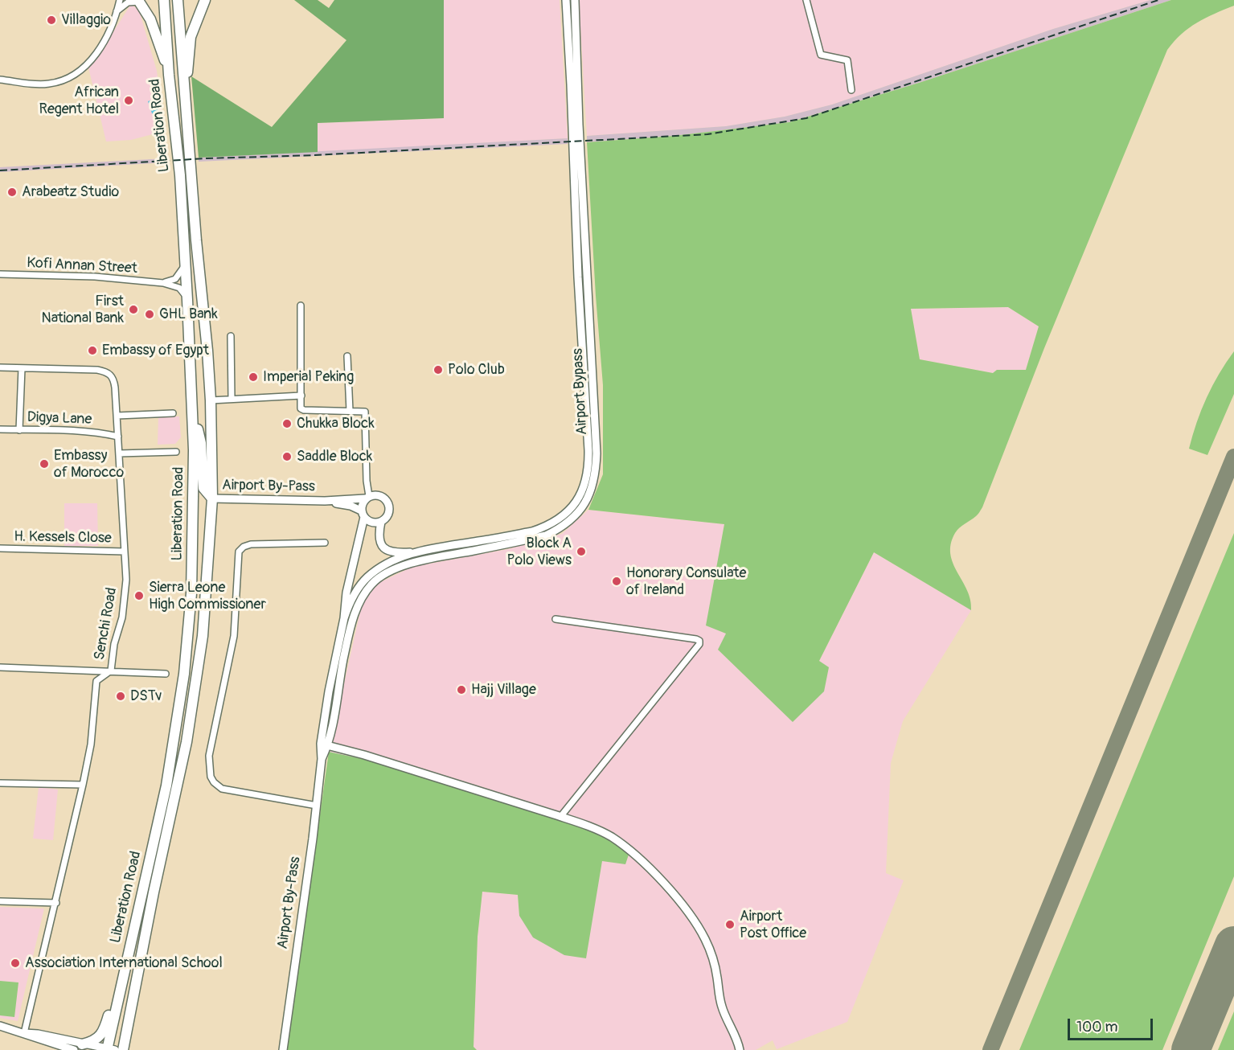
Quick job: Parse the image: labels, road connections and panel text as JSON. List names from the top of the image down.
{
  "streets": {
    "highway": ["Liberation Road"],
    "main road": ["Airport Bypass", "Airport By-Pass"],
    "street": [
      "Kofi Annan Street",
      "Digya Lane",
      "H. Kessels Close",
      "Senchi Road"
    ]
  },
  "crossings": [
    ["Liberation Road", "Kofi Annan Street"],
    ["Liberation Road", "Airport By-Pass"],
    ["Airport Bypass", "Airport By-Pass"],
    ["Digya Lane", "Senchi Road"],
    ["H. Kessels Close", "Senchi Road"]
  ],
  "places": [
    "Villaggio",
    "African Regent Hotel",
    "Arabeatz Studio",
    "First National Bank",
    "GHL Bank",
    "Embassy of Egypt",
    "Polo Club",
    "Imperial Peking",
    "Chukka Block",
    "Saddle Block",
    "Embassy of Morocco",
    "Block A Polo Views",
    "Honorary Consulate of Ireland",
    "Sierra Leone High Commissioner",
    "Hajj Village",
    "DSTv",
    "Airport Post Office",
    "Association International School"
  ],
  "scale_bar": "100 m"
}
